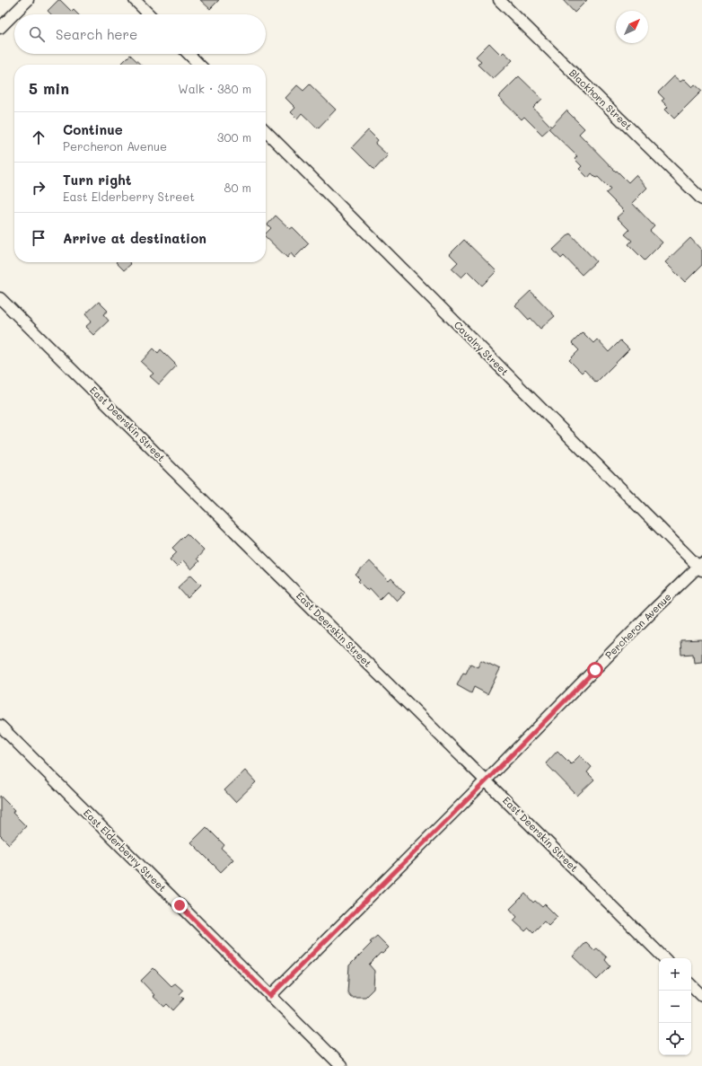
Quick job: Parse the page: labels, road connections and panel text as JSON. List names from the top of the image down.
{
  "streets": {
    "street": [
      "Blackhorn Street",
      "Cavalry Street",
      "East Deerskin Street",
      "Percheron Avenue",
      "East Elderberry Street"
    ]
  },
  "crossings": [
    ["Cavalry Street", "Percheron Avenue"],
    ["East Deerskin Street", "Percheron Avenue"],
    ["Percheron Avenue", "East Elderberry Street"]
  ],
  "north": "top right",
  "page": {
    "search": "Search here",
    "heading": ["5 min", "Walk · 380 m"],
    "list": [
      ["Continue", "Percheron Avenue", "300 m"],
      ["Turn right", "East Elderberry Street", "80 m"],
      "Arrive at destination"
    ],
    "map_buttons": ["+", "−"]
  }
}
